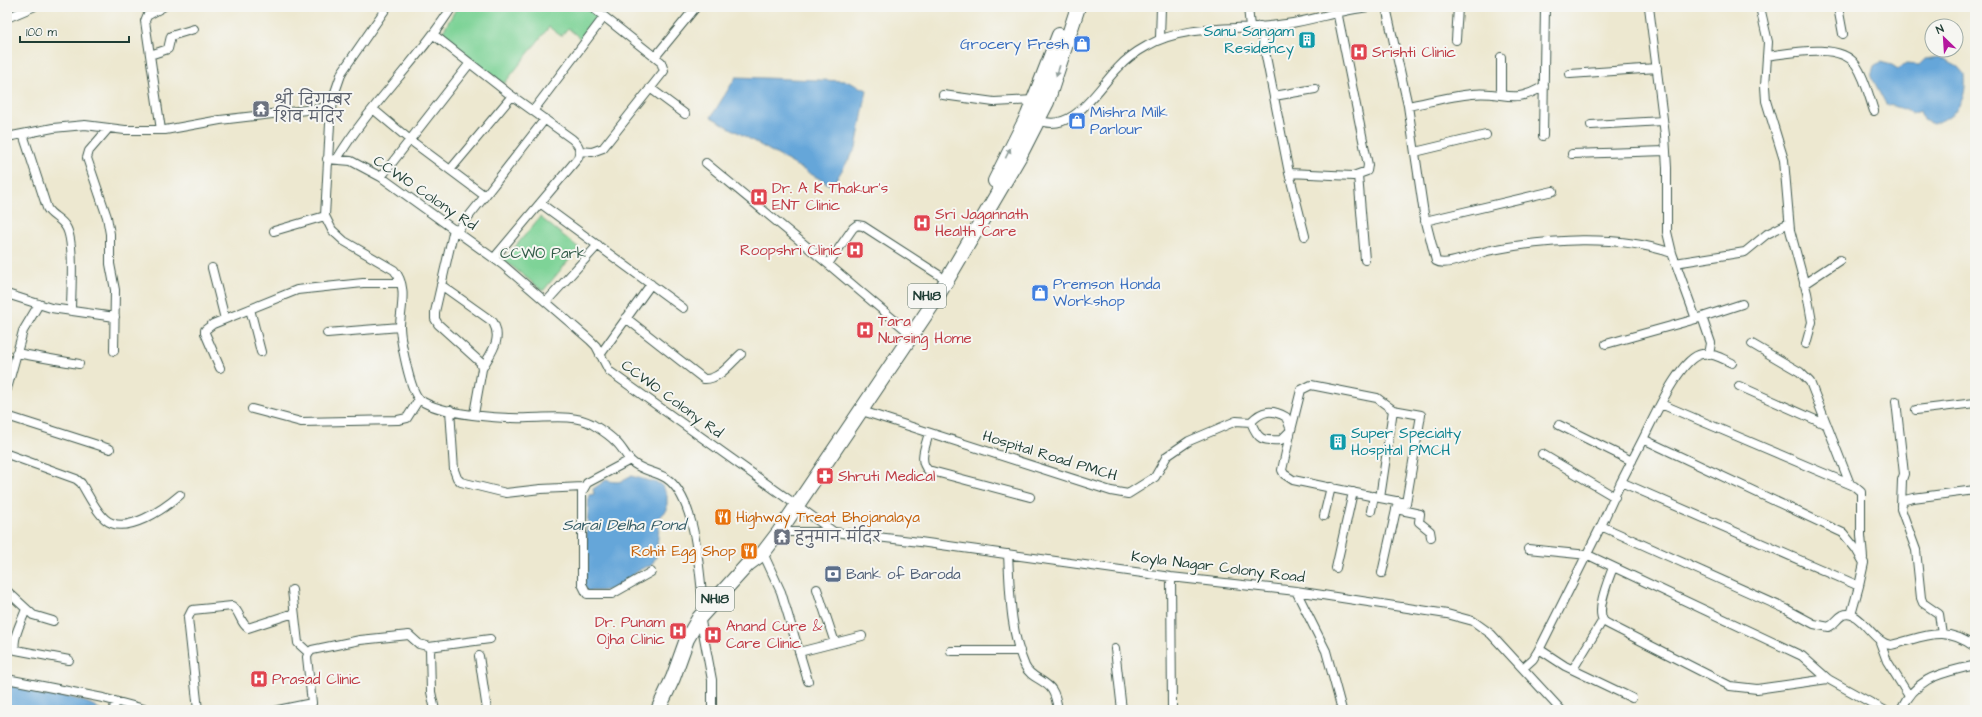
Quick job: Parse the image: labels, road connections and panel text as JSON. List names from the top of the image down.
{
  "streets": {
    "highway": ["NH18"],
    "street": ["CCWO Colony Rd", "Hospital Road PMCH", "Koyla Nagar Colony Road"]
  },
  "crossings": [
    ["CCWO Colony Rd", "NH18"],
    ["CCWO Colony Rd", "Koyla Nagar Colony Road"],
    ["NH18", "Hospital Road PMCH"],
    ["NH18", "Koyla Nagar Colony Road"]
  ],
  "water": ["Sarai Delha Pond"],
  "parks": ["CCWO Park"],
  "places": {
    "building": ["Sanu Sangam Residency", "Super Specialty Hospital PMCH"],
    "shop": ["Grocery Fresh", "Mishra Milk Parlour", "Premson Honda Workshop"],
    "hospital": [
      "Srishti Clinic",
      "Dr. A K Thakur's ENT Clinic",
      "Sri Jagannath Health Care",
      "Roopshri Clinic",
      "Tara Nursing Home",
      "Dr. Punam Ojha Clinic",
      "Anand Cure & Care Clinic",
      "Prasad Clinic"
    ],
    "temple": ["श्री दिगम्बर शिव मंदिर", "हनुमान मंदिर"],
    "pharmacy": ["Shruti Medical"],
    "restaurant": ["Highway Treat Bhojanalaya", "Rohit Egg Shop"],
    "bank": ["Bank of Baroda"]
  },
  "scale_bar": "100 m",
  "north": "top left"
}
